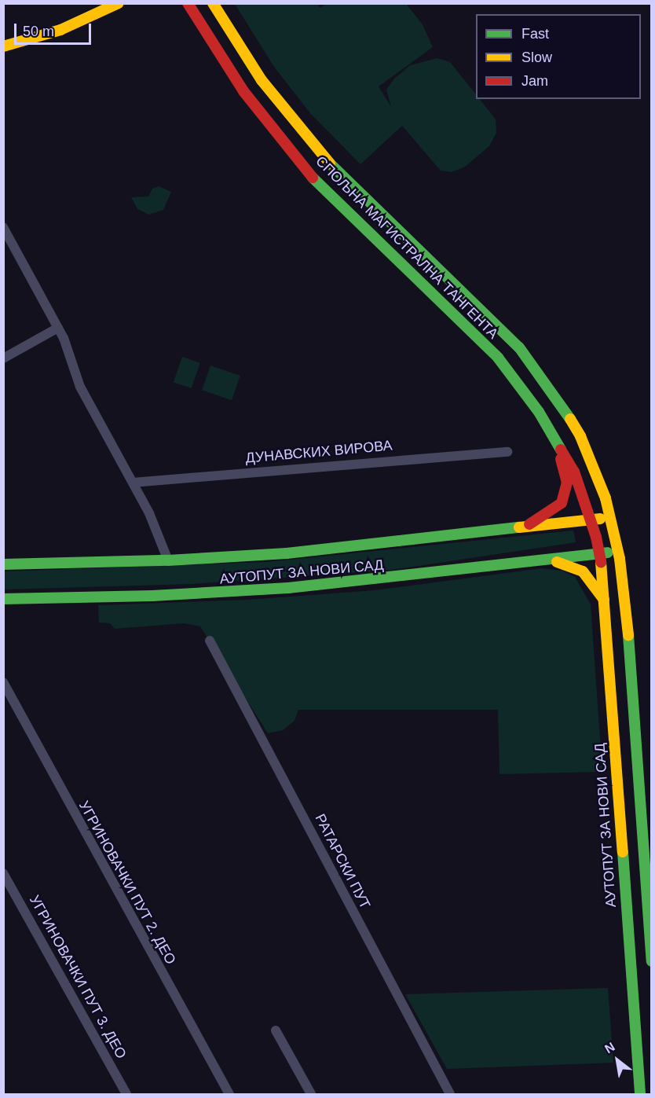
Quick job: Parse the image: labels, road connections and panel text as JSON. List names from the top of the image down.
{
  "streets": {
    "main road": ["СПОЉНА МАГИСТРАЛНА ТАНГЕНТА", "АУТОПУТ ЗА НОВИ САД"],
    "street": [
      "ДУНАВСКИХ ВИРОВА",
      "РАТАРСКИ ПУТ",
      "УГРИНОВАЧКИ ПУТ 2. ДЕО",
      "УГРИНОВАЧКИ ПУТ 3. ДЕО"
    ]
  },
  "crossings": [
    ["СПОЉНА МАГИСТРАЛНА ТАНГЕНТА", "АУТОПУТ ЗА НОВИ САД"]
  ],
  "legend": ["Fast", "Slow", "Jam"],
  "scale_bar": "50 m",
  "north": "top left"
}
